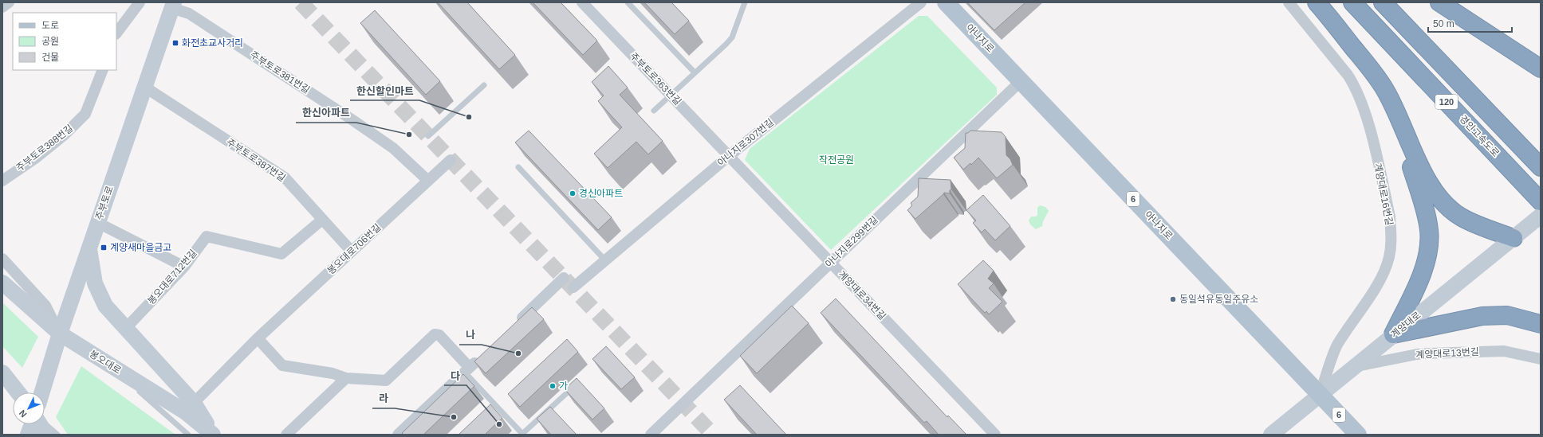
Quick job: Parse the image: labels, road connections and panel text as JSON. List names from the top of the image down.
{
  "streets": {
    "highway": ["120", "경인고속도로"],
    "main road": [
      "아나지로",
      "6",
      "주부토로",
      "계양대로",
      "봉오대로"
    ],
    "street": [
      "주부토로381번길",
      "주부토로363번길",
      "아나지로307번길",
      "주부토로388번길",
      "주부토로387번길",
      "계양대로16번길",
      "아나지로299번길",
      "봉오대로706번길",
      "봉오대로712번길",
      "계양대로34번길",
      "계양대로13번길"
    ]
  },
  "crossings": [
    ["아나지로", "계양대로16번길"],
    ["아나지로", "아나지로299번길"],
    ["아나지로", "계양대로"],
    ["주부토로381번길", "주부토로"],
    ["주부토로381번길", "봉오대로706번길"],
    ["주부토로363번길", "아나지로307번길"],
    ["주부토로363번길", "계양대로34번길"],
    ["아나지로307번길", "계양대로34번길"],
    ["주부토로387번길", "주부토로"],
    ["주부토로387번길", "봉오대로706번길"],
    ["주부토로387번길", "봉오대로712번길"],
    ["계양대로16번길", "계양대로"],
    ["주부토로", "봉오대로"],
    ["아나지로299번길", "계양대로34번길"],
    ["계양대로", "계양대로13번길"]
  ],
  "parks": ["작전공원"],
  "places": {
    "transit": ["화전초교사거리", "계양새마을금고"],
    "other": [
      "한신할인마트",
      "한신아파트",
      "경신아파트",
      "동일석유동일주유소",
      "나",
      "가",
      "라",
      "다"
    ]
  },
  "legend": ["도로", "공원", "건물"],
  "scale_bar": "50 m",
  "north": "bottom left"
}
